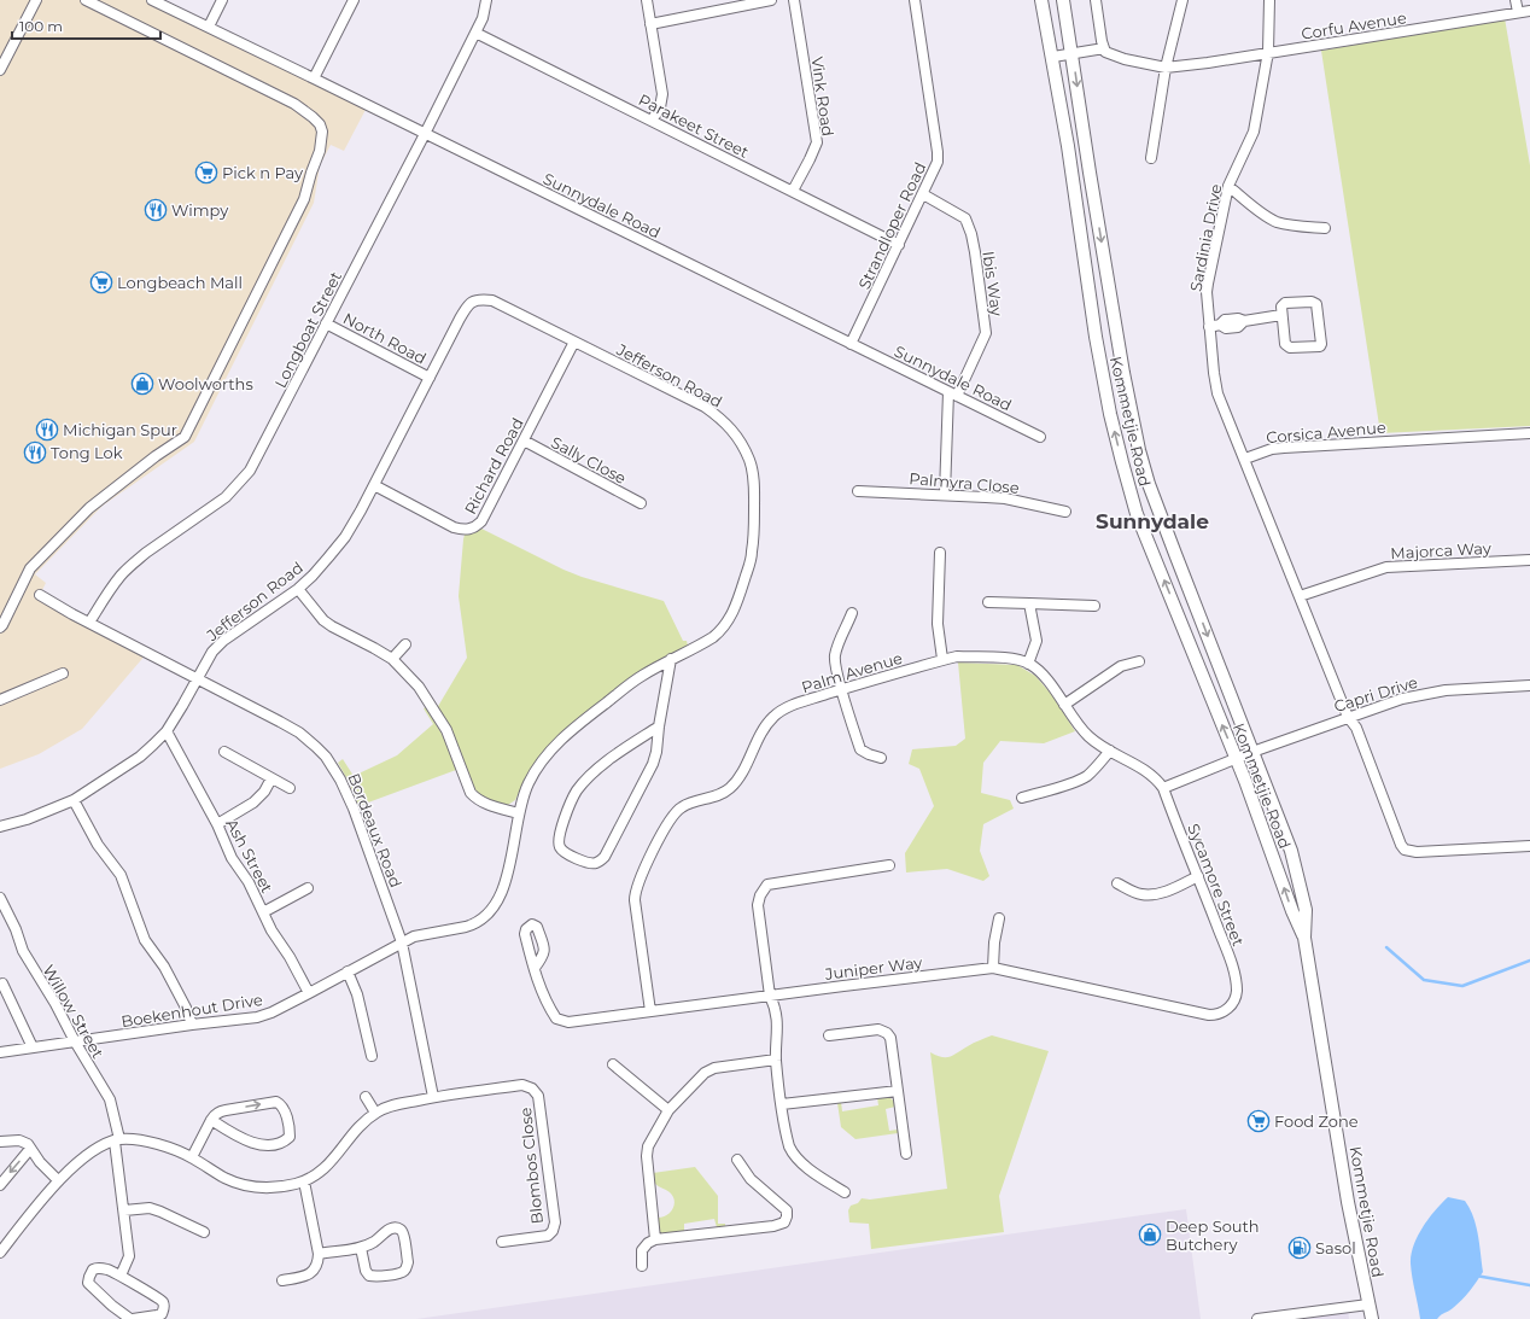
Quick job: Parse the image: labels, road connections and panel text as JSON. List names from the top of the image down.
{
  "streets": {
    "main road": ["Kommetjie Road"],
    "street": [
      "Corfu Avenue",
      "Vink Road",
      "Parakeet Street",
      "Sunnydale Road",
      "Strandloper Road",
      "Sardinia Drive",
      "Ibis Way",
      "Longboat Street",
      "North Road",
      "Jefferson Road",
      "Corsica Avenue",
      "Sally Close",
      "Richard Road",
      "Palmyra Close",
      "Majorca Way",
      "Palm Avenue",
      "Capri Drive",
      "Bordeaux Road",
      "Ash Street",
      "Sycamore Street",
      "Juniper Way",
      "Boekenhout Drive",
      "Willow Street",
      "Blombos Close"
    ]
  },
  "crossings": [
    ["Corfu Avenue", "Sardinia Drive"],
    ["Vink Road", "Parakeet Street"],
    ["Parakeet Street", "Strandloper Road"],
    ["Parakeet Street", "Longboat Street"],
    ["Sunnydale Road", "Strandloper Road"],
    ["Sunnydale Road", "Ibis Way"],
    ["Sunnydale Road", "Longboat Street"],
    ["Strandloper Road", "Ibis Way"],
    ["Sardinia Drive", "Corsica Avenue"],
    ["Longboat Street", "North Road"],
    ["Longboat Street", "Bordeaux Road"],
    ["North Road", "Jefferson Road"],
    ["Jefferson Road", "Richard Road"],
    ["Jefferson Road", "Bordeaux Road"],
    ["Jefferson Road", "Boekenhout Drive"],
    ["Kommetjie Road", "Capri Drive"],
    ["Sally Close", "Richard Road"],
    ["Palm Avenue", "Juniper Way"],
    ["Bordeaux Road", "Boekenhout Drive"],
    ["Bordeaux Road", "Blombos Close"],
    ["Ash Street", "Boekenhout Drive"],
    ["Sycamore Street", "Juniper Way"],
    ["Boekenhout Drive", "Willow Street"]
  ],
  "districts": ["Sunnydale"],
  "places": {
    "supermarket": ["Pick n Pay", "Longbeach Mall", "Food Zone"],
    "restaurant": ["Wimpy", "Michigan Spur", "Tong Lok"],
    "shop": ["Woolworths", "Deep South Butchery"],
    "fuel station": ["Sasol"]
  },
  "scale_bar": "100 m"
}
